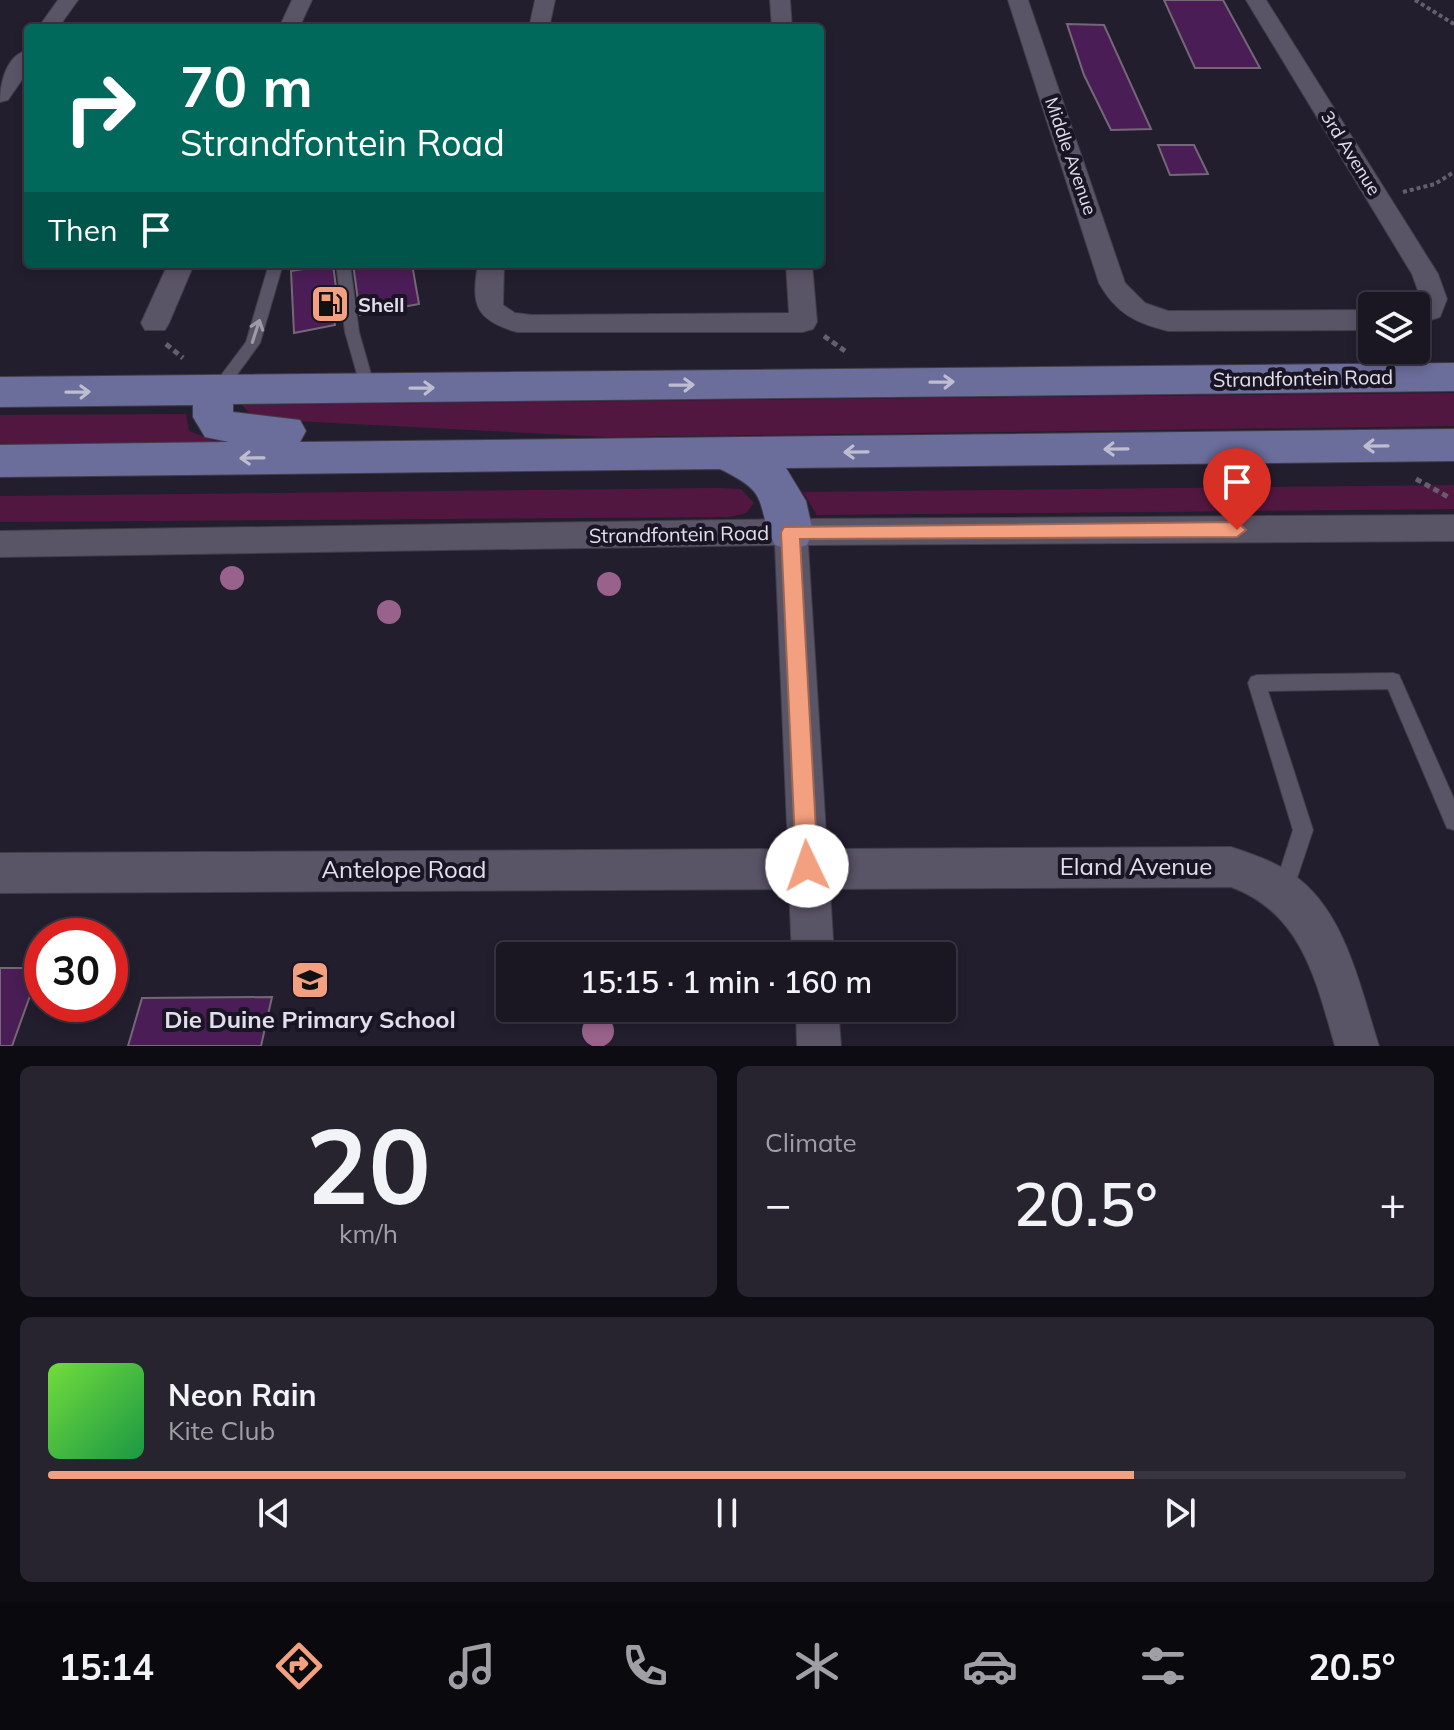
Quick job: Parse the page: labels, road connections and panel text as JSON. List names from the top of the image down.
{
  "streets": {
    "main road": ["Strandfontein Road"],
    "street": [
      "3rd Avenue",
      "Middle Avenue",
      "Eland Avenue",
      "Antelope Road"
    ]
  },
  "crossings": [
    ["Eland Avenue", "Antelope Road"]
  ],
  "places": {
    "fuel station": ["Shell"],
    "school or university": ["Die Duine Primary School"]
  },
  "page": {
    "turn": ["70 m", "Strandfontein Road"],
    "then": "Then",
    "limit": "30",
    "trip": "15:15 · 1 min · 160 m",
    "tile": [
      ["20", "km/h"],
      "Climate"
    ],
    "heat": ["−", "20.5°", "+"],
    "song": ["Neon Rain", "Kite Club"],
    "tabs": ["15:14", "20.5°"]
  }
}
